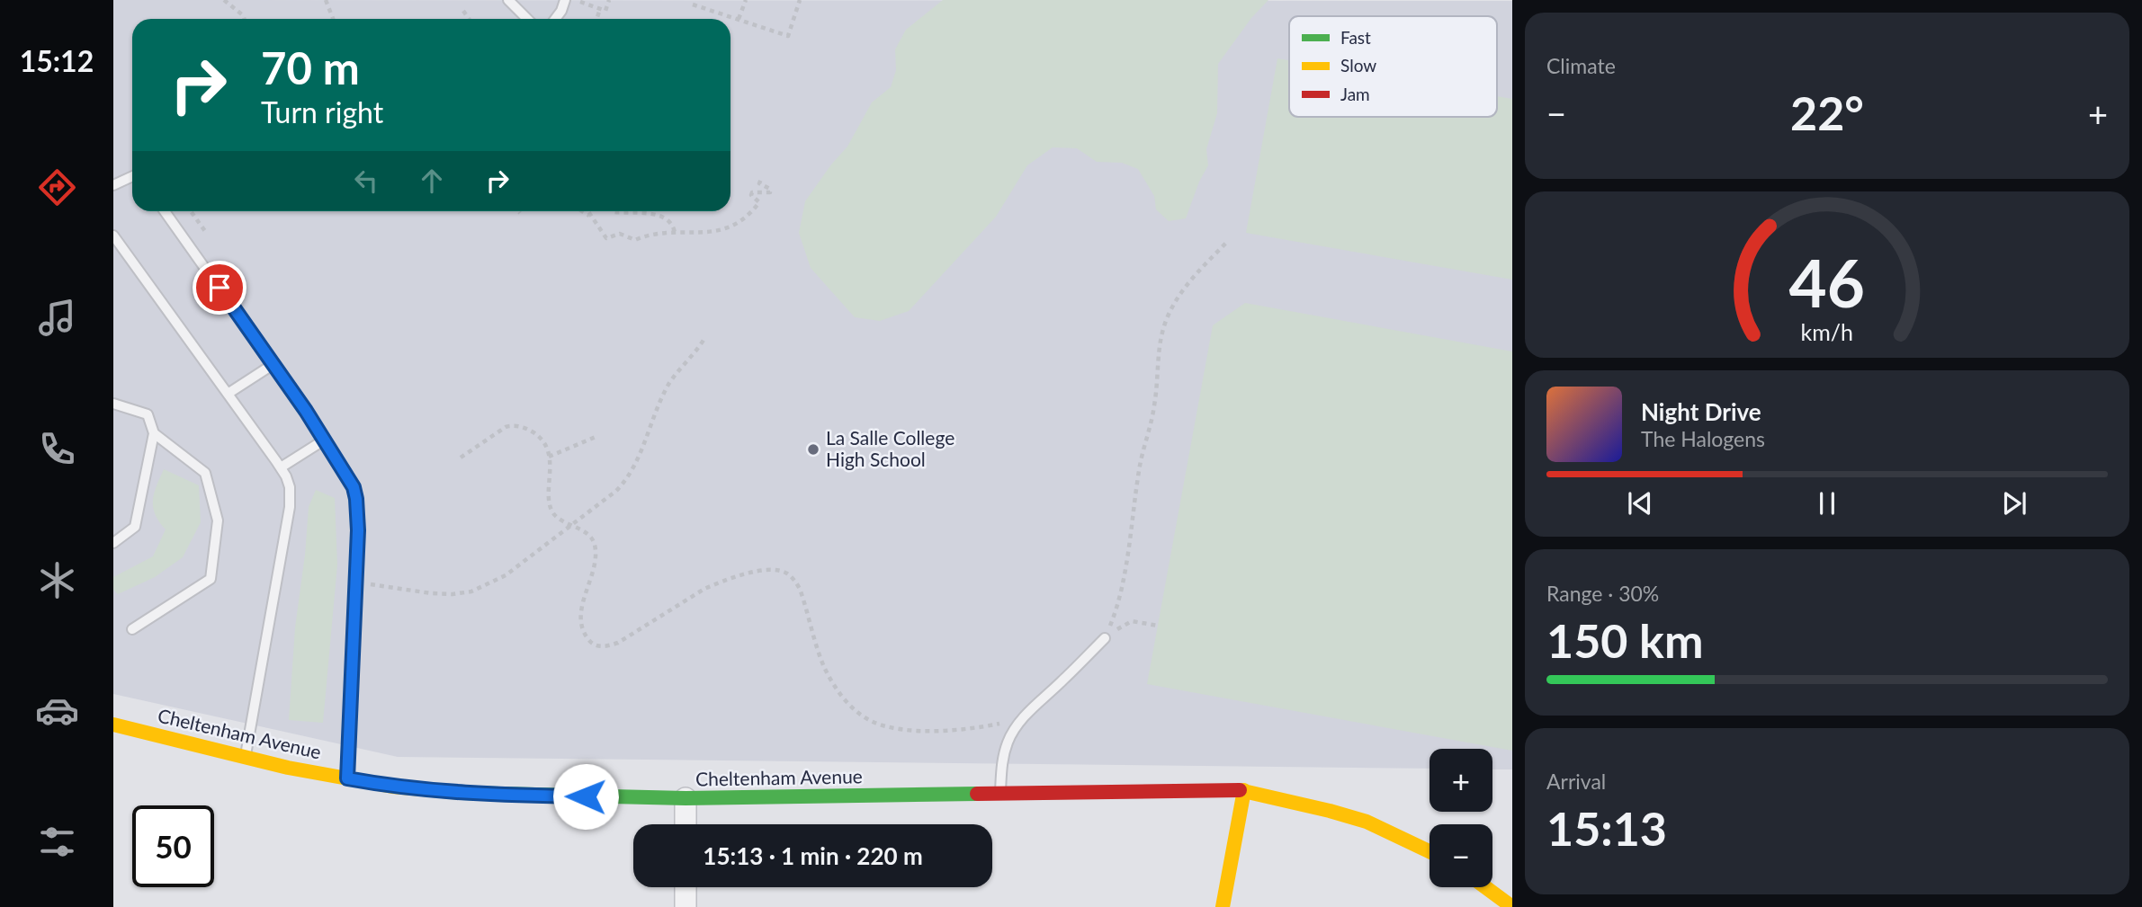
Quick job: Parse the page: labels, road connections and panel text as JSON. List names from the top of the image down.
{
  "streets": {
    "main road": ["Cheltenham Avenue"]
  },
  "places": ["La Salle College High School"],
  "legend": ["Fast", "Slow", "Jam"],
  "page": {
    "tabs": "15:12",
    "tile": [
      "Climate",
      ["Range · 30%", "150 km"],
      ["Arrival", "15:13"]
    ],
    "turn": ["70 m", "Turn right"],
    "heat": ["−", "22°", "+"],
    "song": ["Night Drive", "The Halogens"],
    "map_buttons": ["+", "−"],
    "limit": "50",
    "trip": "15:13 · 1 min · 220 m",
    "gauge": ["46", "km/h"]
  }
}
